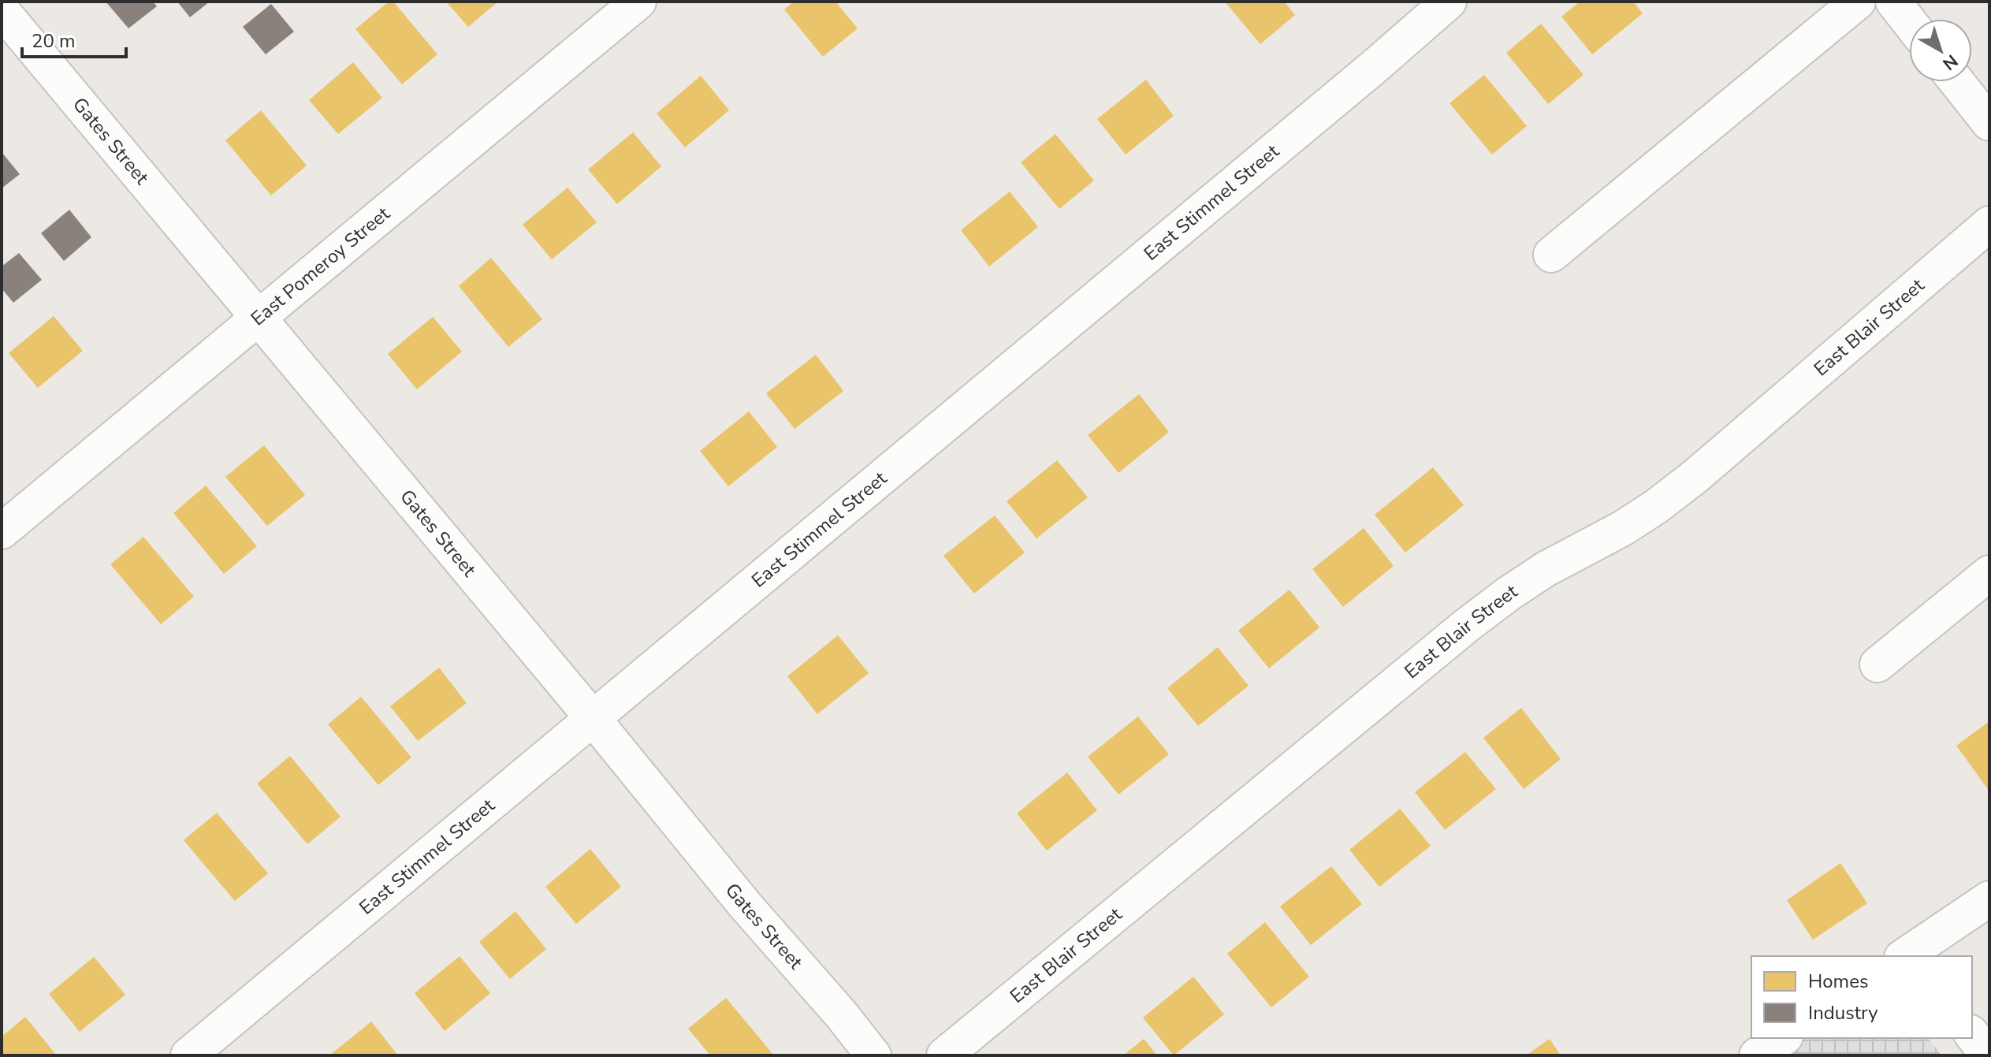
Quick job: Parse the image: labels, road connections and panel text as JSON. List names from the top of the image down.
{
  "streets": {
    "street": [
      "Gates Street",
      "East Stimmel Street",
      "East Pomeroy Street",
      "East Blair Street"
    ]
  },
  "crossings": [
    ["Gates Street", "East Stimmel Street"],
    ["Gates Street", "East Pomeroy Street"]
  ],
  "legend": ["Homes", "Industry"],
  "scale_bar": "20 m",
  "north": "bottom right"
}
